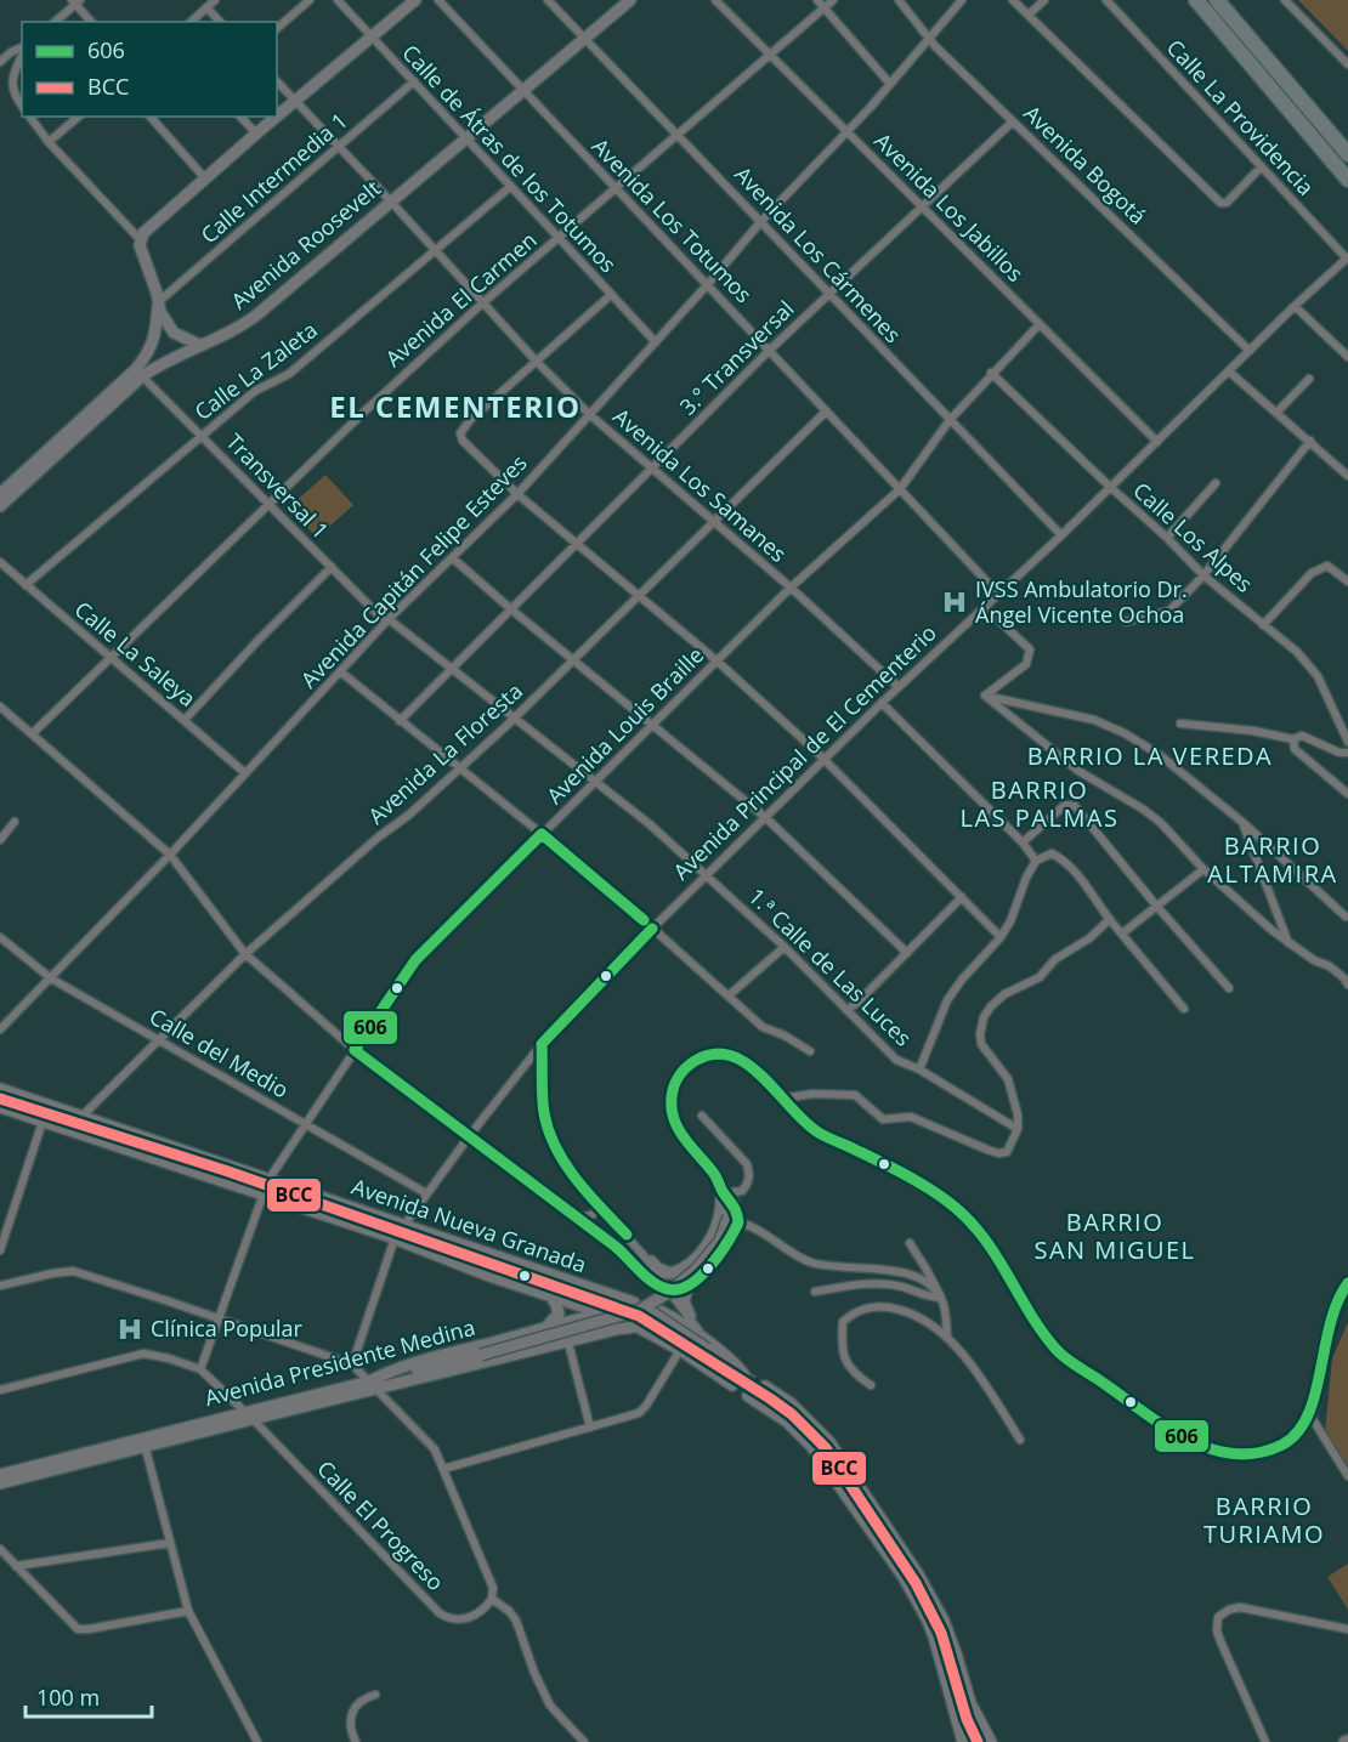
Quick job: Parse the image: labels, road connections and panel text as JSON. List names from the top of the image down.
{
  "streets": {
    "street": [
      "Calle La Providencia",
      "Calle de Átras de los Totumos",
      "Avenida Bogotá",
      "Calle Intermedia 1",
      "Avenida Los Jabillos",
      "Avenida Los Totumos",
      "Avenida Roosevelt",
      "Avenida Los Cármenes",
      "Avenida El Carmen",
      "3.° Transversal",
      "Calle La Zaleta",
      "Avenida Los Samanes",
      "Transversal 1",
      "Calle Los Alpes",
      "Avenida Capitán Felipe Esteves",
      "Calle La Saleya",
      "Avenida Louis Braille",
      "Avenida Principal de El Cementerio",
      "Avenida La Floresta",
      "1.ª Calle de Las Luces",
      "Calle del Medio",
      "Avenida Nueva Granada",
      "Avenida Presidente Medina",
      "Calle El Progreso"
    ]
  },
  "crossings": [
    ["Calle La Providencia", "Avenida Principal de El Cementerio"],
    ["Calle de Átras de los Totumos", "Calle Intermedia 1"],
    ["Calle de Átras de los Totumos", "Avenida Roosevelt"],
    ["Calle de Átras de los Totumos", "Avenida El Carmen"],
    ["Calle de Átras de los Totumos", "Calle La Zaleta"],
    ["Calle de Átras de los Totumos", "Avenida Capitán Felipe Esteves"],
    ["Avenida Bogotá", "3.° Transversal"],
    ["Avenida Bogotá", "Avenida Capitán Felipe Esteves"],
    ["Avenida Bogotá", "Avenida Principal de El Cementerio"],
    ["Calle Intermedia 1", "Avenida Los Samanes"],
    ["Avenida Los Jabillos", "Avenida El Carmen"],
    ["Avenida Los Jabillos", "3.° Transversal"],
    ["Avenida Los Jabillos", "Avenida Capitán Felipe Esteves"],
    ["Avenida Los Jabillos", "Avenida Louis Braille"],
    ["Avenida Los Jabillos", "Avenida Principal de El Cementerio"],
    ["Avenida Los Totumos", "Avenida Roosevelt"],
    ["Avenida Los Totumos", "Avenida El Carmen"],
    ["Avenida Los Totumos", "3.° Transversal"],
    ["Avenida Los Totumos", "Avenida Capitán Felipe Esteves"],
    ["Avenida Los Totumos", "Avenida Louis Braille"],
    ["Avenida Los Totumos", "Avenida Principal de El Cementerio"],
    ["Avenida Los Totumos", "Avenida La Floresta"],
    ["Avenida Roosevelt", "Avenida Los Cármenes"],
    ["Avenida Roosevelt", "Avenida Los Samanes"],
    ["Avenida Roosevelt", "Transversal 1"],
    ["Avenida Los Cármenes", "Avenida El Carmen"],
    ["Avenida Los Cármenes", "3.° Transversal"],
    ["Avenida Los Cármenes", "Avenida Capitán Felipe Esteves"],
    ["Avenida Los Cármenes", "Avenida Louis Braille"],
    ["Avenida Los Cármenes", "Avenida Principal de El Cementerio"],
    ["Avenida El Carmen", "Avenida Los Samanes"],
    ["Avenida El Carmen", "Transversal 1"],
    ["Avenida El Carmen", "Calle La Saleya"],
    ["3.° Transversal", "Avenida Los Samanes"],
    ["3.° Transversal", "Transversal 1"],
    ["Calle La Zaleta", "Avenida Los Samanes"],
    ["Calle La Zaleta", "Transversal 1"],
    ["Calle La Zaleta", "Calle La Saleya"],
    ["Avenida Los Samanes", "Avenida Capitán Felipe Esteves"],
    ["Avenida Los Samanes", "Avenida Louis Braille"],
    ["Avenida Los Samanes", "Avenida Principal de El Cementerio"],
    ["Avenida Los Samanes", "Avenida La Floresta"],
    ["Transversal 1", "Avenida Capitán Felipe Esteves"],
    ["Transversal 1", "Avenida La Floresta"],
    ["Transversal 1", "1.ª Calle de Las Luces"],
    ["Calle Los Alpes", "Avenida Louis Braille"],
    ["Calle Los Alpes", "Avenida Principal de El Cementerio"],
    ["Avenida Capitán Felipe Esteves", "Calle La Saleya"],
    ["Avenida Capitán Felipe Esteves", "Calle del Medio"],
    ["Avenida Louis Braille", "1.ª Calle de Las Luces"],
    ["Avenida Louis Braille", "Calle del Medio"],
    ["Avenida Louis Braille", "Avenida Nueva Granada"],
    ["Avenida Principal de El Cementerio", "1.ª Calle de Las Luces"],
    ["Avenida Principal de El Cementerio", "Calle del Medio"],
    ["Avenida Principal de El Cementerio", "Avenida Nueva Granada"],
    ["Avenida La Floresta", "1.ª Calle de Las Luces"],
    ["Avenida La Floresta", "Calle del Medio"],
    ["Avenida La Floresta", "Avenida Nueva Granada"],
    ["Avenida Nueva Granada", "Avenida Presidente Medina"],
    ["Avenida Presidente Medina", "Calle El Progreso"]
  ],
  "districts": [
    "EL CEMENTERIO",
    "BARRIO LA VEREDA",
    "BARRIO LAS PALMAS",
    "BARRIO ALTAMIRA",
    "BARRIO SAN MIGUEL",
    "BARRIO TURIAMO"
  ],
  "places": {
    "hospital": ["IVSS Ambulatorio Dr. Ángel Vicente Ochoa", "Clínica Popular"]
  },
  "lines": ["transit line 606", "transit line BCC"],
  "legend": ["606", "BCC"],
  "scale_bar": "100 m"
}
